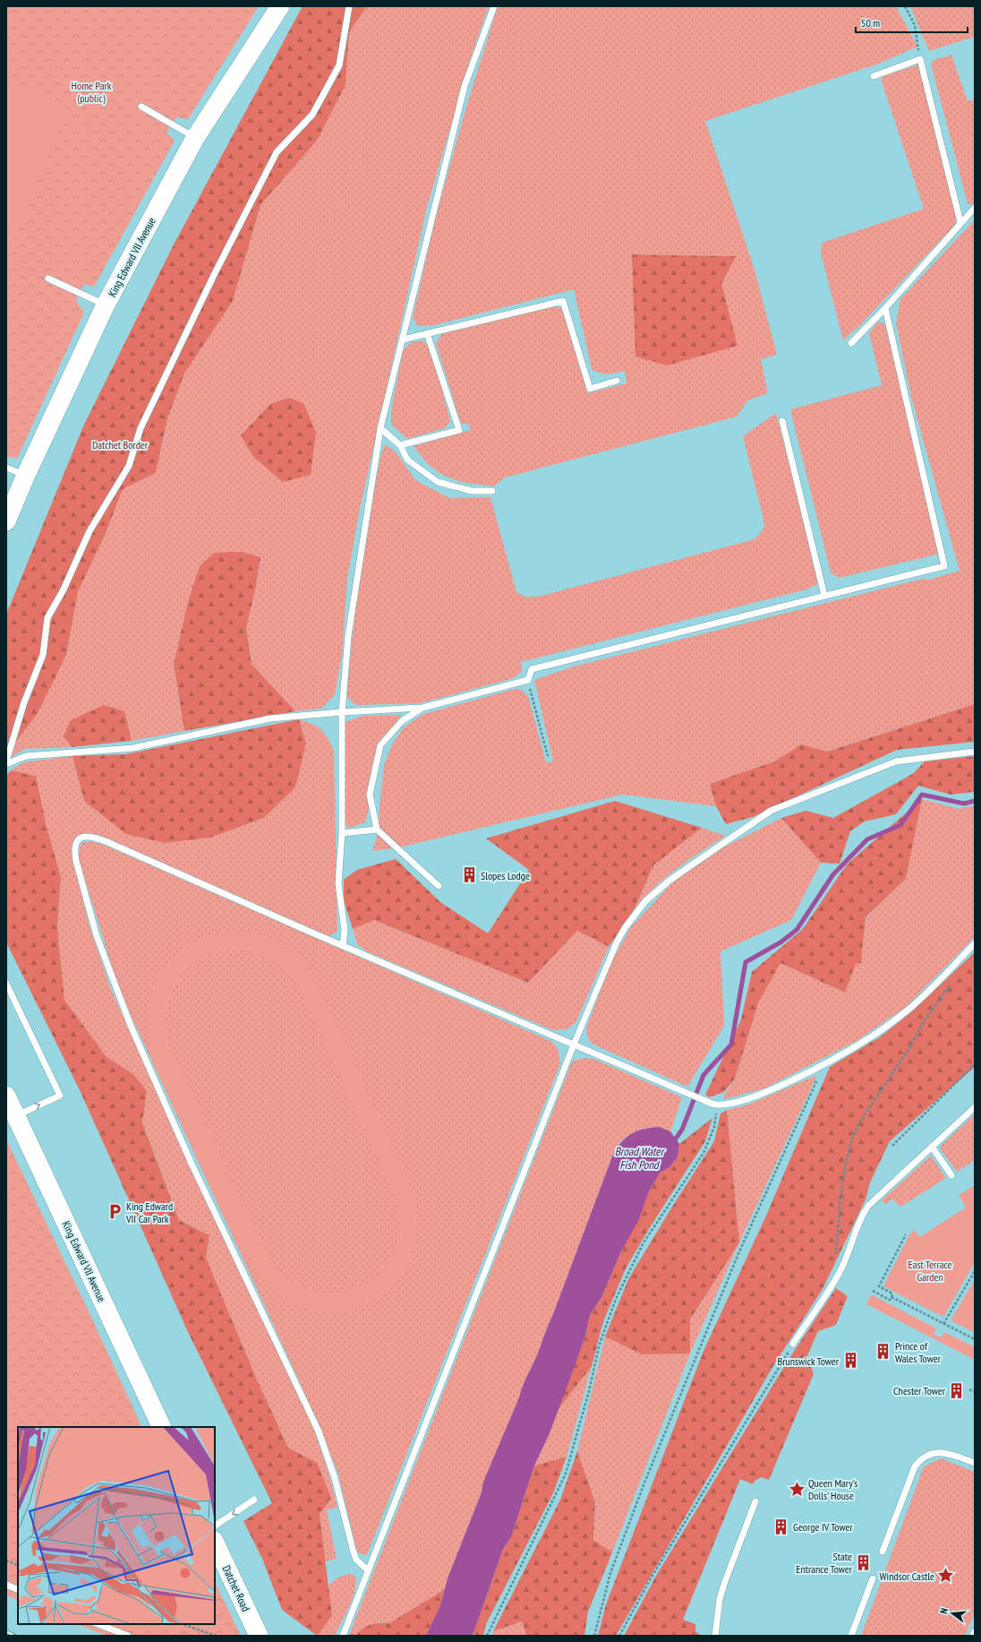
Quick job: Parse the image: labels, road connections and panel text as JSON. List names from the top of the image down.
{
  "streets": {
    "main road": ["King Edward VII Avenue", "Datchet Road"]
  },
  "water": ["Broad Water Fish Pond"],
  "parks": ["Home Park (public)", "Datchet Border", "East Terrace Garden"],
  "places": {
    "building": [
      "Slopes Lodge",
      "Prince of Wales Tower",
      "Brunswick Tower",
      "Chester Tower",
      "George IV Tower",
      "State Entrance Tower"
    ],
    "parking": ["King Edward VII Car Park"],
    "place": ["Queen Mary's Dolls' House", "Windsor Castle"]
  },
  "scale_bar": "50 m",
  "north": "left"
}
